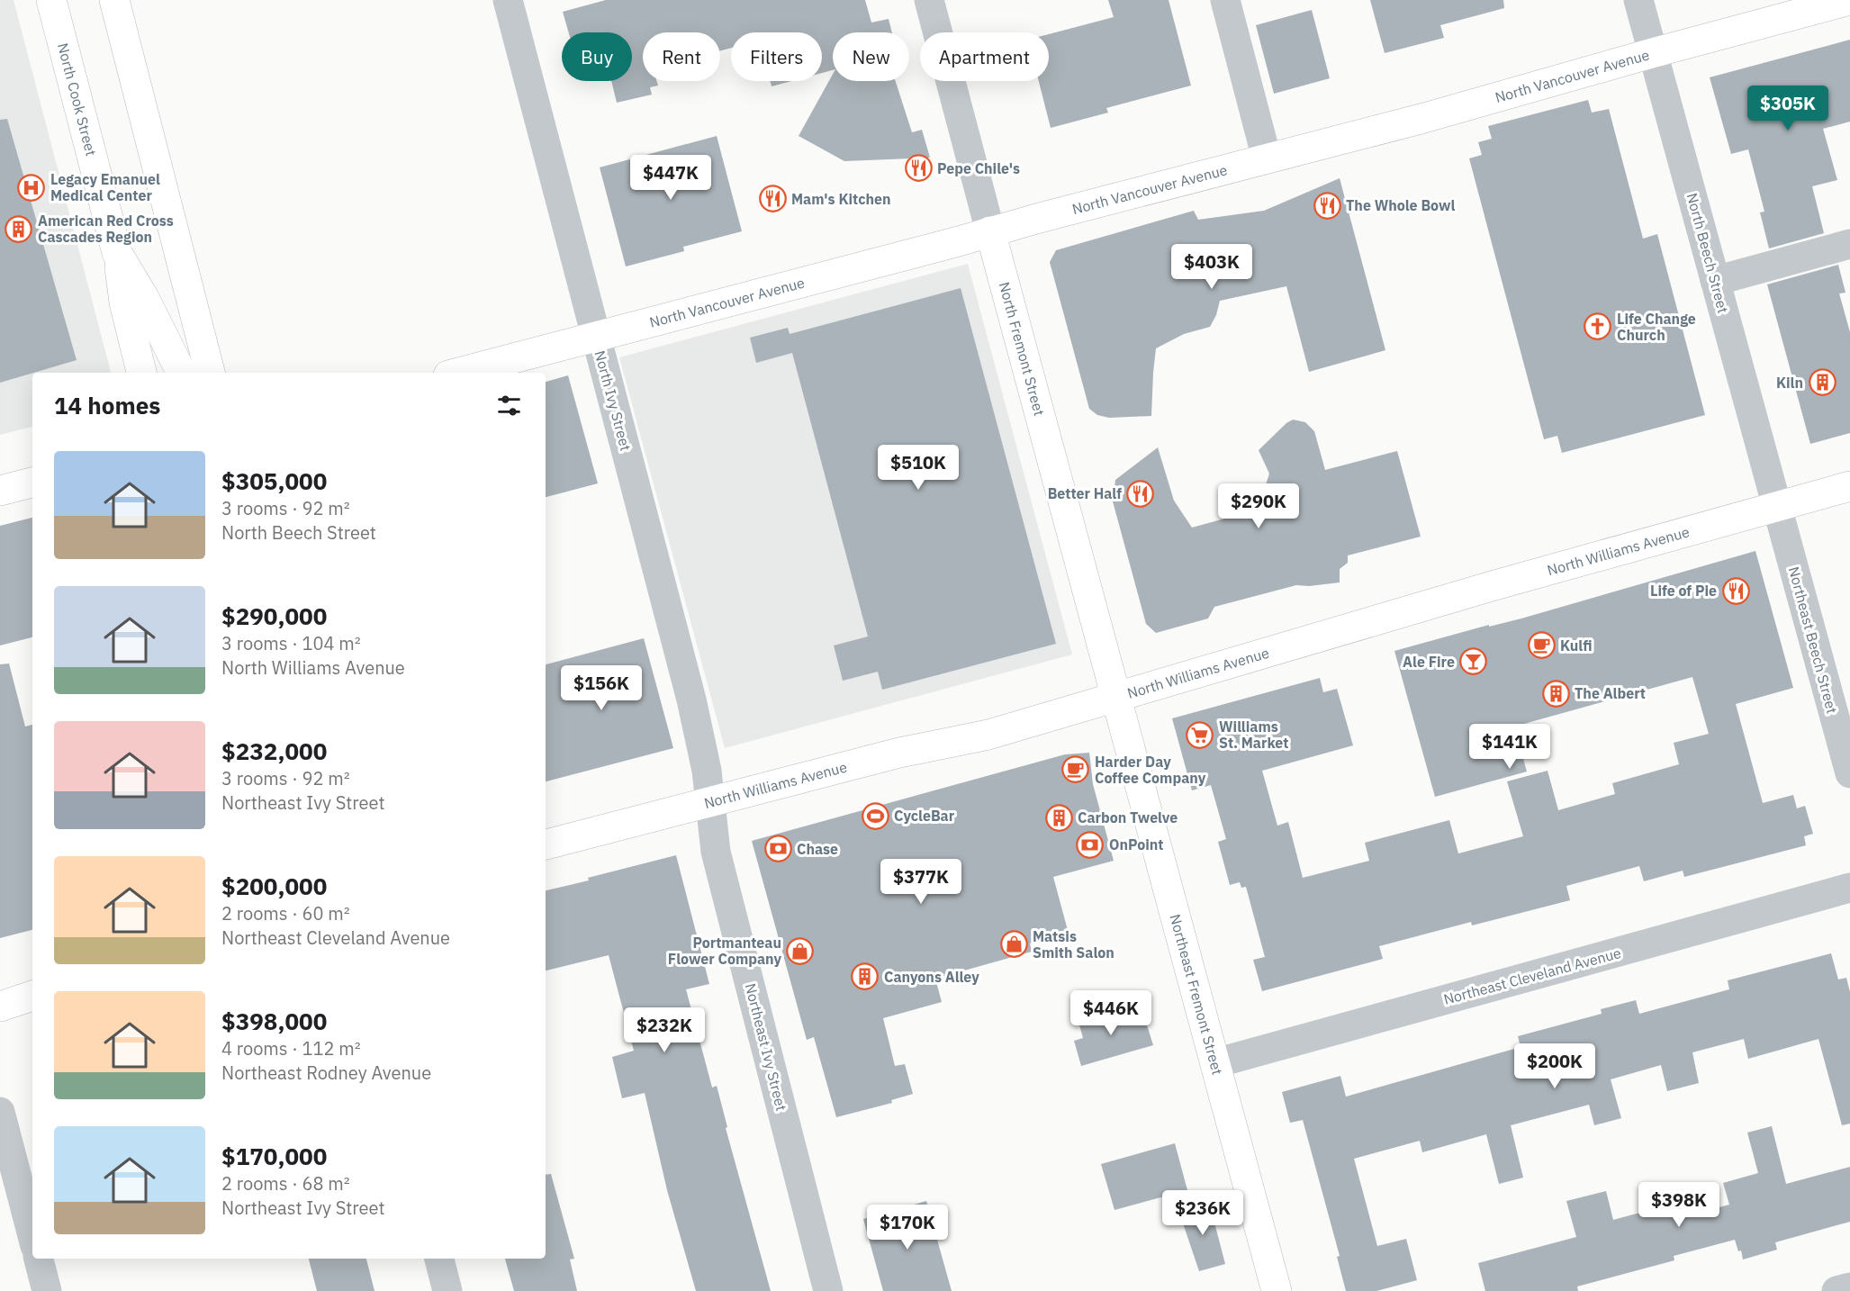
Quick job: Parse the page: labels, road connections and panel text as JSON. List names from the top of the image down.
{
  "streets": {
    "main road": [
      "North Vancouver Avenue",
      "North Cook Street",
      "North Fremont Street",
      "North Williams Avenue",
      "Northeast Fremont Street"
    ],
    "street": [
      "North Beech Street",
      "North Ivy Street",
      "Northeast Beech Street",
      "Northeast Cleveland Avenue",
      "Northeast Ivy Street"
    ]
  },
  "crossings": [
    ["North Vancouver Avenue", "North Beech Street"],
    ["North Vancouver Avenue", "North Fremont Street"],
    ["North Vancouver Avenue", "North Ivy Street"],
    ["North Beech Street", "North Williams Avenue"],
    ["North Beech Street", "Northeast Beech Street"],
    ["North Fremont Street", "North Williams Avenue"],
    ["North Fremont Street", "Northeast Fremont Street"],
    ["North Ivy Street", "North Williams Avenue"],
    ["North Ivy Street", "Northeast Ivy Street"],
    ["North Williams Avenue", "Northeast Beech Street"],
    ["North Williams Avenue", "Northeast Fremont Street"],
    ["North Williams Avenue", "Northeast Ivy Street"],
    ["Northeast Cleveland Avenue", "Northeast Fremont Street"]
  ],
  "places": {
    "restaurant": [
      "Pepe Chile's",
      "Mam's Kitchen",
      "The Whole Bowl",
      "Better Half",
      "Life of Pie"
    ],
    "hospital": ["Legacy Emanuel Medical Center"],
    "building": [
      "American Red Cross Cascades Region",
      "Kiln",
      "The Albert",
      "Carbon Twelve",
      "Canyons Alley"
    ],
    "church": ["Life Change Church"],
    "cafe": ["Kulfi", "Harder Day Coffee Company"],
    "bar": ["Ale Fire"],
    "supermarket": ["Williams St. Market"],
    "sports": ["CycleBar"],
    "bank": ["OnPoint", "Chase"],
    "shop": ["Matsis Smith Salon", "Portmanteau Flower Company"]
  },
  "page": {
    "chip": [
      "Buy",
      "Rent",
      "Filters",
      "New",
      "Apartment"
    ],
    "price": [
      "$305K",
      "$447K",
      "$403K",
      "$510K",
      "$290K",
      "$156K",
      "$141K",
      "$377K",
      "$446K",
      "$232K",
      "$200K",
      "$398K",
      "$236K",
      "$170K"
    ],
    "heading": "14 homes",
    "list": [
      {
        "name": "$305,000",
        "note": "3 rooms · 92 m² · North Beech Street"
      },
      {
        "name": "$290,000",
        "note": "3 rooms · 104 m² · North Williams Avenue"
      },
      {
        "name": "$232,000",
        "note": "3 rooms · 92 m² · Northeast Ivy Street"
      },
      {
        "name": "$200,000",
        "note": "2 rooms · 60 m² · Northeast Cleveland Avenue"
      },
      {
        "name": "$398,000",
        "note": "4 rooms · 112 m² · Northeast Rodney Avenue"
      },
      {
        "name": "$170,000",
        "note": "2 rooms · 68 m² · Northeast Ivy Street"
      }
    ]
  }
}
